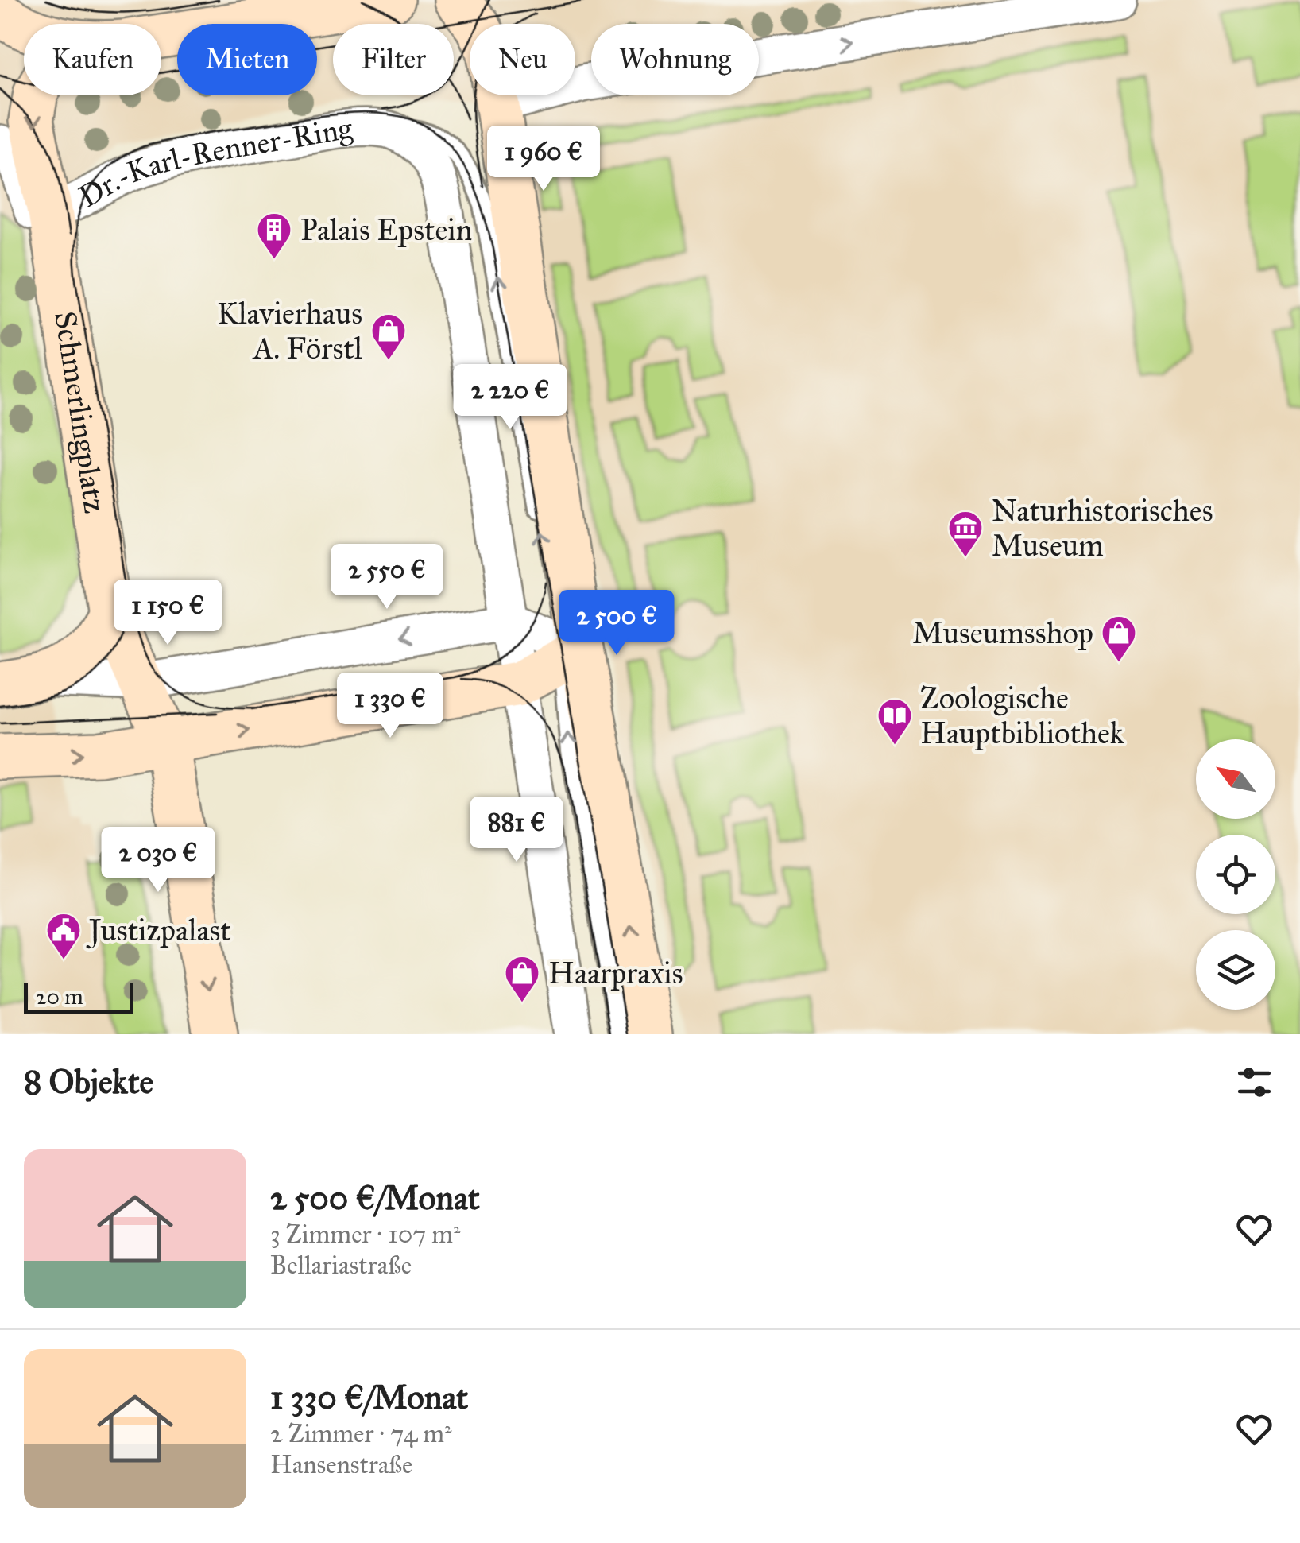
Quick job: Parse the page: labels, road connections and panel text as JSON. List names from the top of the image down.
{
  "streets": {
    "main road": ["Schmerlingplatz"],
    "street": ["Dr.-Karl-Renner-Ring"]
  },
  "crossings": [
    ["Dr.-Karl-Renner-Ring", "Schmerlingplatz"]
  ],
  "one_way": ["Schmerlingplatz"],
  "places": {
    "building": ["Palais Epstein"],
    "shop": ["Klavierhaus A. Förstl", "Museumsshop", "Haarpraxis"],
    "museum": ["Naturhistorisches Museum"],
    "library": ["Zoologische Hauptbibliothek"],
    "public building": ["Justizpalast"]
  },
  "scale_bar": "20 m",
  "north": "top left",
  "page": {
    "chip": [
      "Kaufen",
      "Mieten",
      "Filter",
      "Neu",
      "Wohnung"
    ],
    "price": [
      "1 960 €",
      "2 220 €",
      "2 550 €",
      "1 150 €",
      "2 500 €",
      "1 330 €",
      "881 €",
      "2 030 €"
    ],
    "scale": "20 m",
    "heading": "8 Objekte",
    "list": [
      {
        "name": "2 500 €/Monat",
        "note": "3 Zimmer · 107 m² · Bellariastraße"
      },
      {
        "name": "1 330 €/Monat",
        "note": "2 Zimmer · 74 m² · Hansenstraße"
      }
    ]
  }
}
